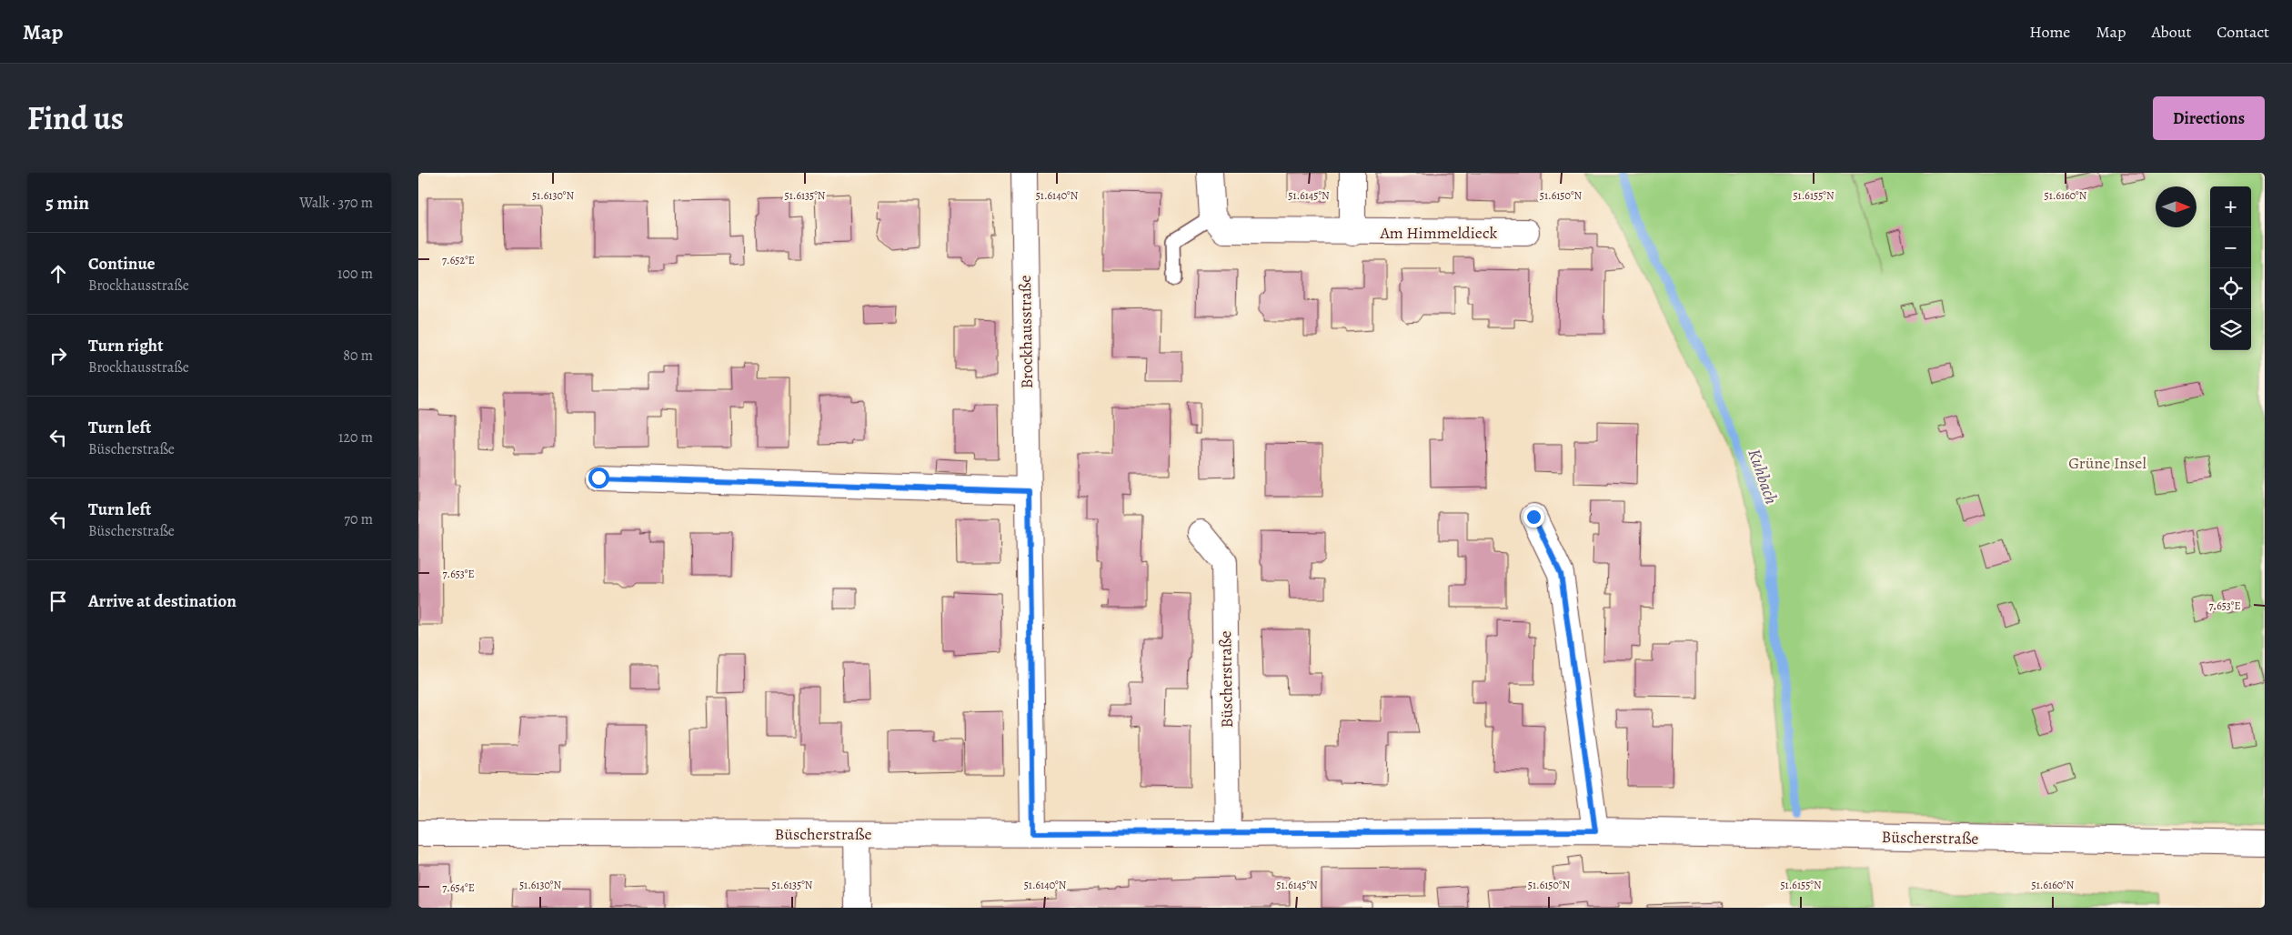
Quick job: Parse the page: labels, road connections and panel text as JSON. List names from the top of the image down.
{
  "streets": {
    "street": ["Am Himmeldieck", "Brockhausstraße", "Büscherstraße"]
  },
  "crossings": [
    ["Brockhausstraße", "Büscherstraße"]
  ],
  "water": ["Kuhbach"],
  "parks": ["Grüne Insel"],
  "north": "right",
  "page": {
    "header": "Map",
    "nav": [
      "Home",
      "Map",
      "About",
      "Contact"
    ],
    "title": "Find us",
    "buttons": "Directions",
    "heading": ["5 min", "Walk · 370 m"],
    "map_buttons": ["+", "−"],
    "list": [
      ["Continue", "Brockhausstraße", "100 m"],
      ["Turn right", "Brockhausstraße", "80 m"],
      ["Turn left", "Büscherstraße", "120 m"],
      ["Turn left", "Büscherstraße", "70 m"],
      "Arrive at destination"
    ]
  },
  "coordinates": [
    "51.6130°N",
    "51.6135°N",
    "51.6140°N",
    "51.6145°N",
    "51.6150°N",
    "51.6155°N",
    "51.6160°N",
    "7.652°E",
    "7.653°E",
    "7.654°E"
  ]
}
